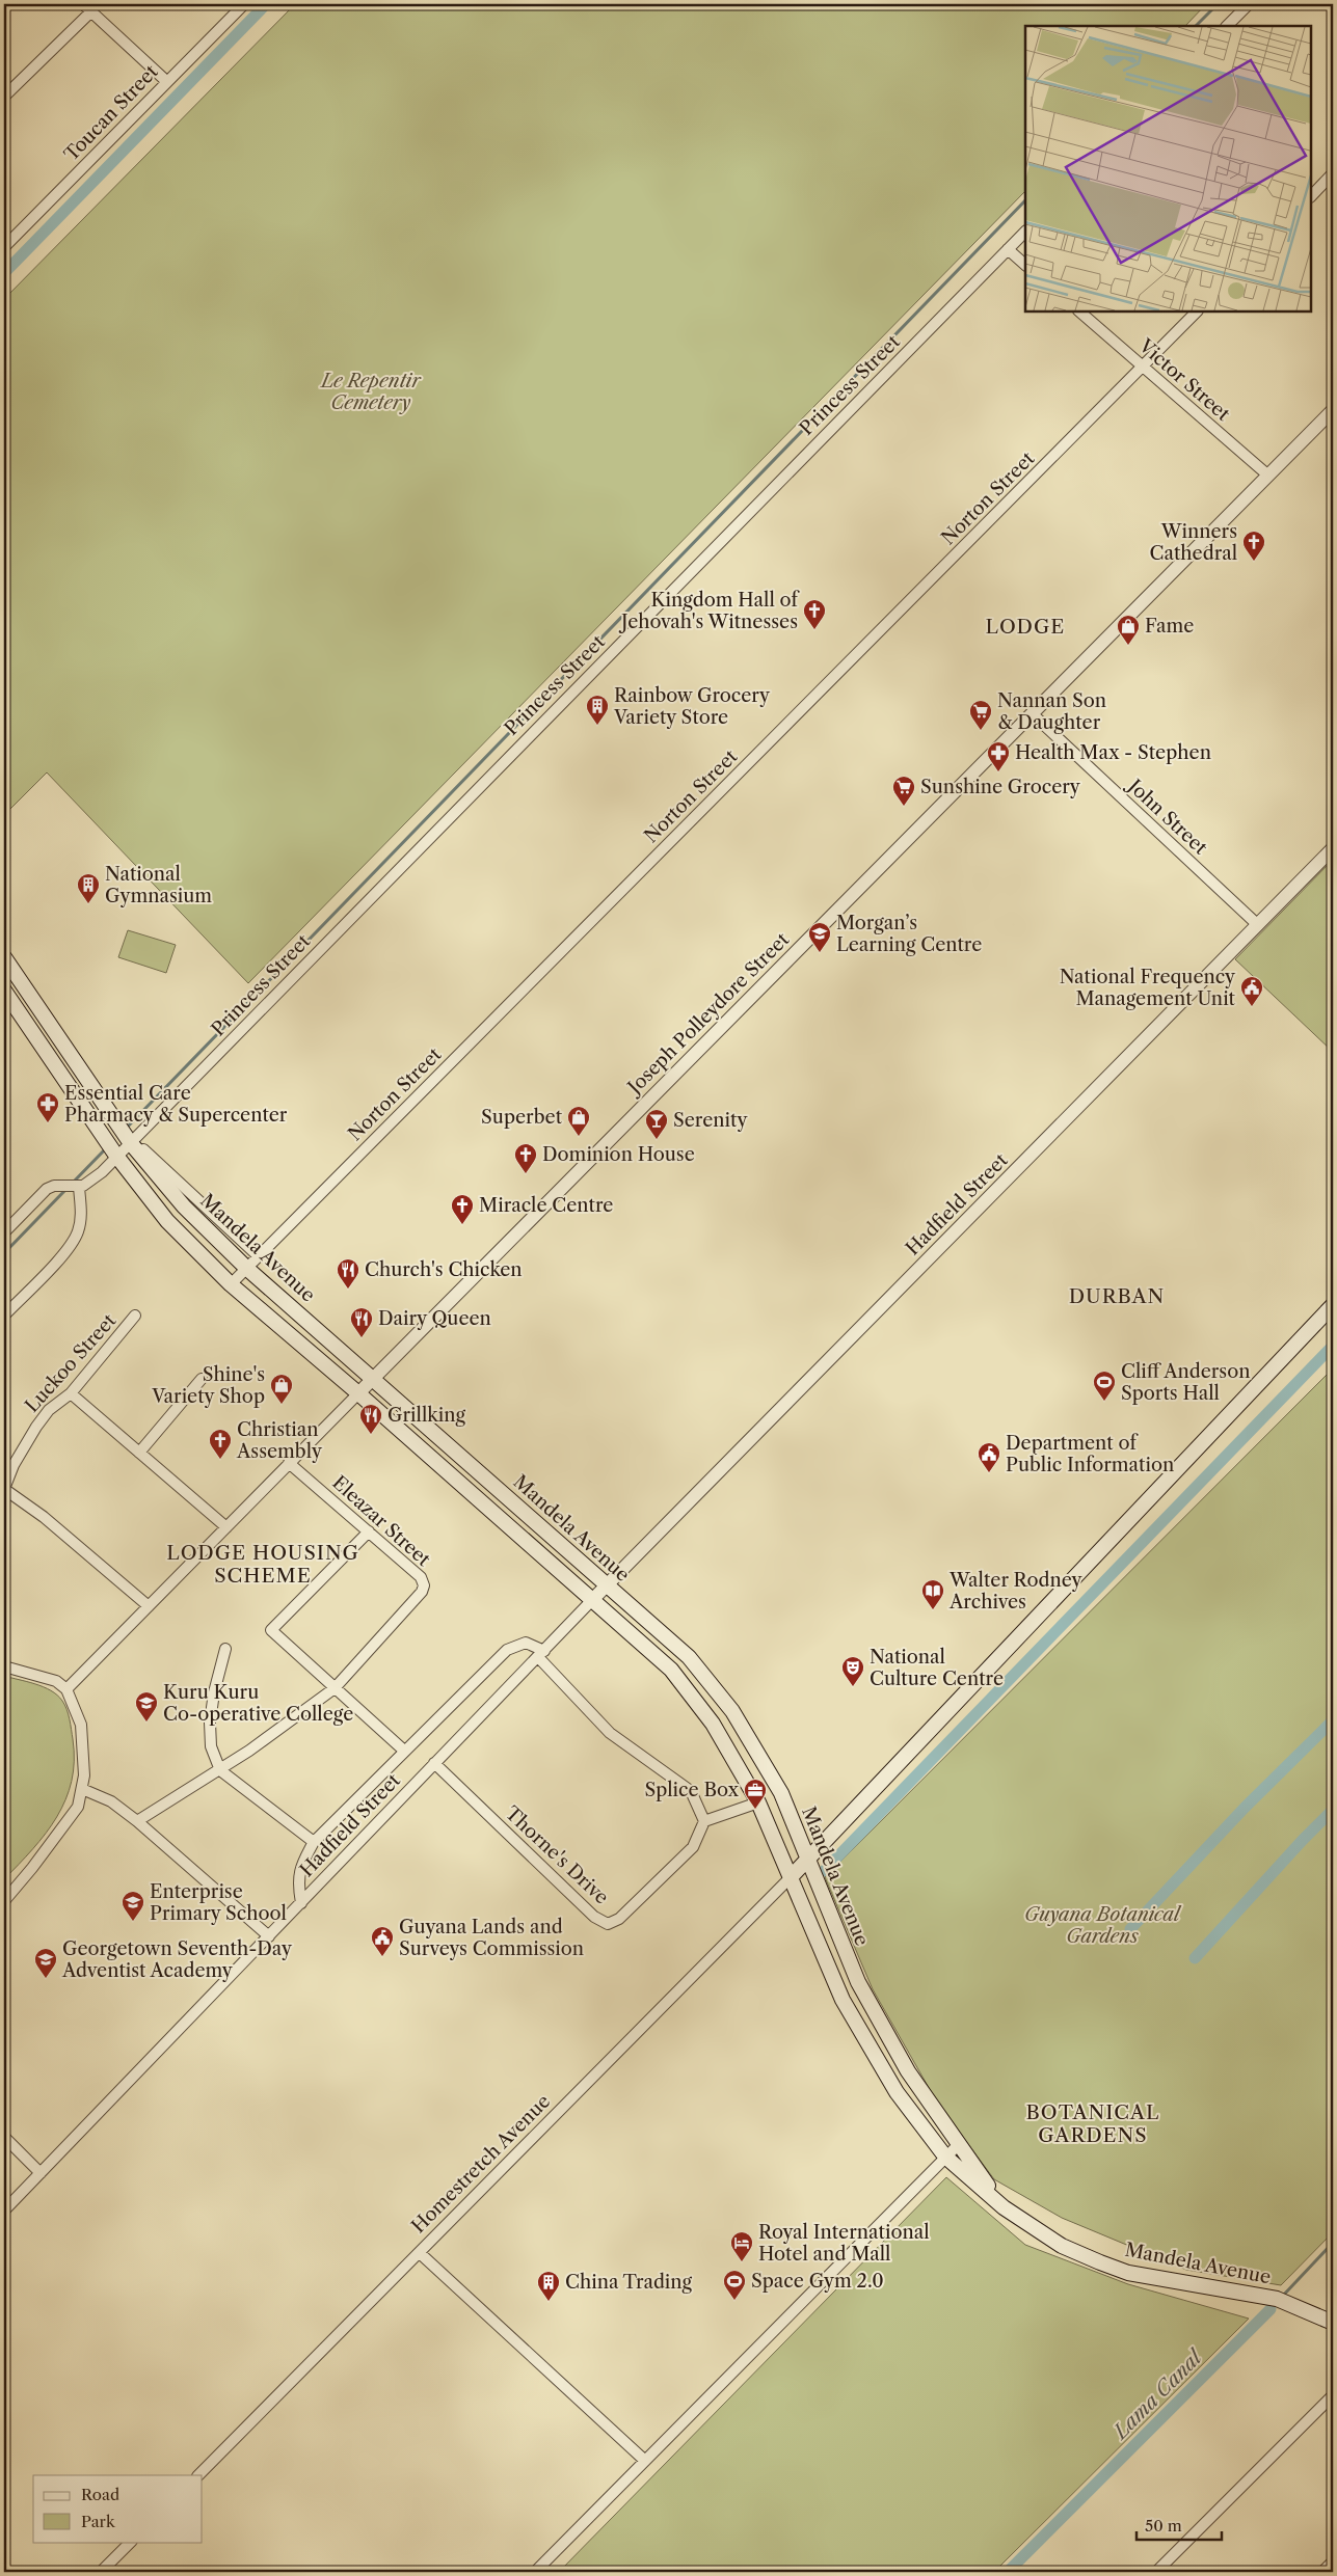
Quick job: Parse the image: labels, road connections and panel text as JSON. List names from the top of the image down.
{
  "streets": {
    "main road": ["Mandela Avenue"],
    "street": [
      "Toucan Street",
      "Victor Street",
      "Princess Street",
      "Norton Street",
      "John Street",
      "Joseph Polleydore Street",
      "Hadfield Street",
      "Luckoo Street",
      "Eleazar Street",
      "Thorne's Drive",
      "Homestretch Avenue"
    ]
  },
  "crossings": [
    ["Victor Street", "Norton Street"],
    ["Victor Street", "Joseph Polleydore Street"],
    ["Princess Street", "Mandela Avenue"],
    ["Norton Street", "Mandela Avenue"],
    ["John Street", "Joseph Polleydore Street"],
    ["John Street", "Hadfield Street"],
    ["Joseph Polleydore Street", "Mandela Avenue"],
    ["Hadfield Street", "Mandela Avenue"],
    ["Hadfield Street", "Thorne's Drive"],
    ["Mandela Avenue", "Homestretch Avenue"]
  ],
  "districts": [
    "LODGE",
    "DURBAN",
    "LODGE HOUSING SCHEME",
    "BOTANICAL GARDENS"
  ],
  "water": ["Lama Canal"],
  "parks": ["Le Repentir Cemetery", "Guyana Botanical Gardens"],
  "places": {
    "church": [
      "Winners Cathedral",
      "Kingdom Hall of Jehovah's Witnesses",
      "Dominion House",
      "Miracle Centre",
      "Christian Assembly"
    ],
    "shop": ["Fame", "Superbet", "Shine's Variety Shop"],
    "building": ["Rainbow Grocery Variety Store", "National Gymnasium", "China Trading"],
    "supermarket": ["Nannan Son & Daughter", "Sunshine Grocery"],
    "pharmacy": ["Health Max - Stephen", "Essential Care Pharmacy & Supercenter"],
    "school or university": [
      "Morgan’s Learning Centre",
      "Kuru Kuru Co-operative College",
      "Enterprise Primary School",
      "Georgetown Seventh-Day Adventist Academy"
    ],
    "public building": ["National Frequency Management Unit", "Department of Public Information", "Guyana Lands and Surveys Commission"],
    "bar": ["Serenity"],
    "restaurant": ["Church's Chicken", "Dairy Queen", "Grillking"],
    "sports": ["Cliff Anderson Sports Hall", "Space Gym 2.0"],
    "library": ["Walter Rodney Archives"],
    "theatre": ["National Culture Centre"],
    "office": ["Splice Box"],
    "hotel": ["Royal International Hotel and Mall"]
  },
  "legend": ["Road", "Park"],
  "scale_bar": "50 m"
}
